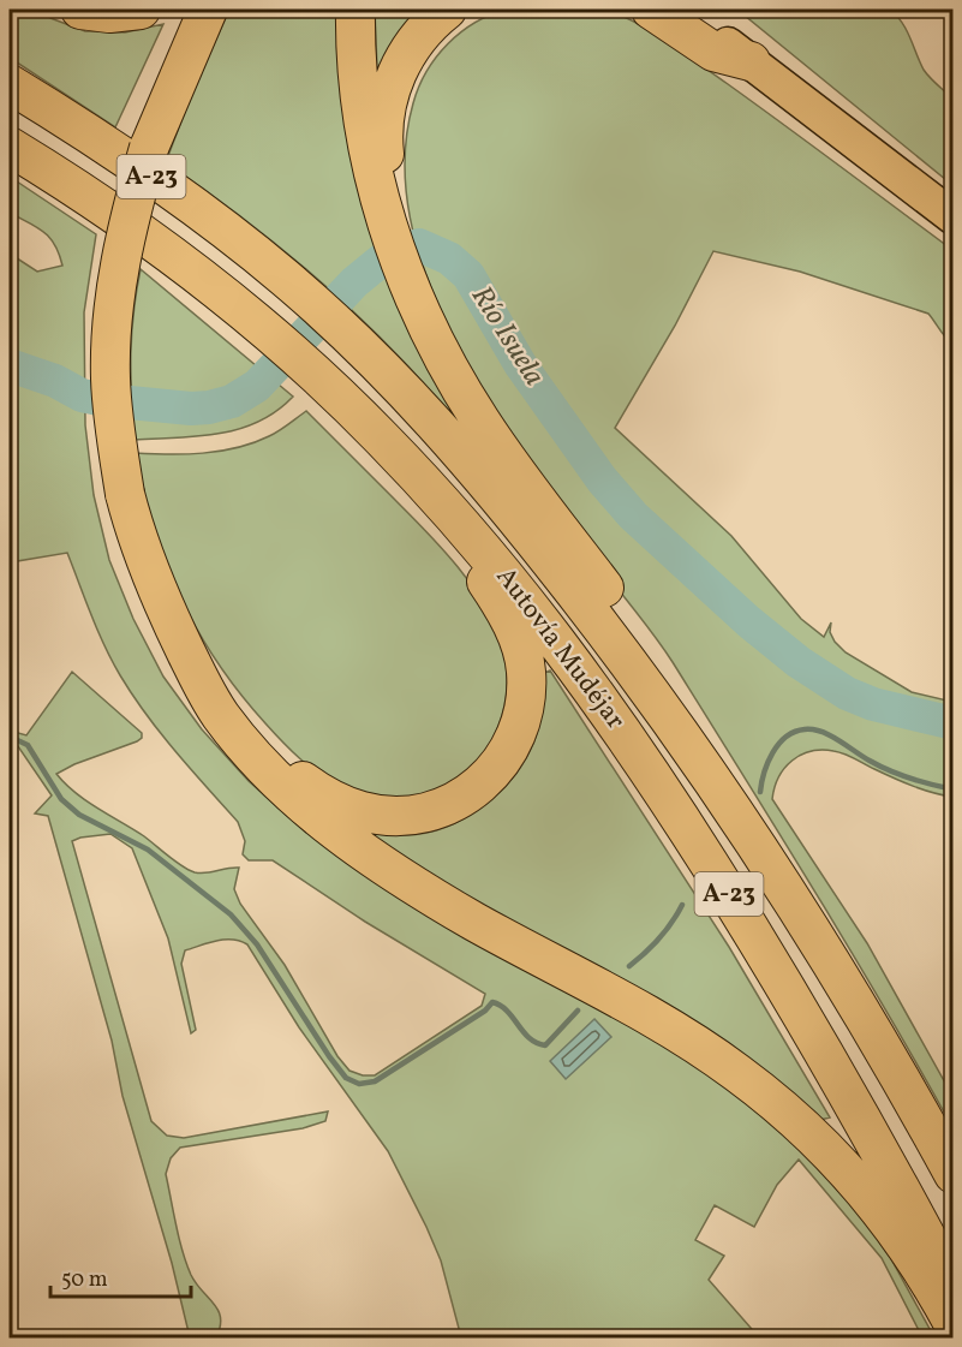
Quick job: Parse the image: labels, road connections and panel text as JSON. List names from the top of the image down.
{
  "streets": {
    "highway": ["A-23", "Autovía Mudéjar"]
  },
  "water": ["Río Isuela"],
  "scale_bar": "50 m"
}
